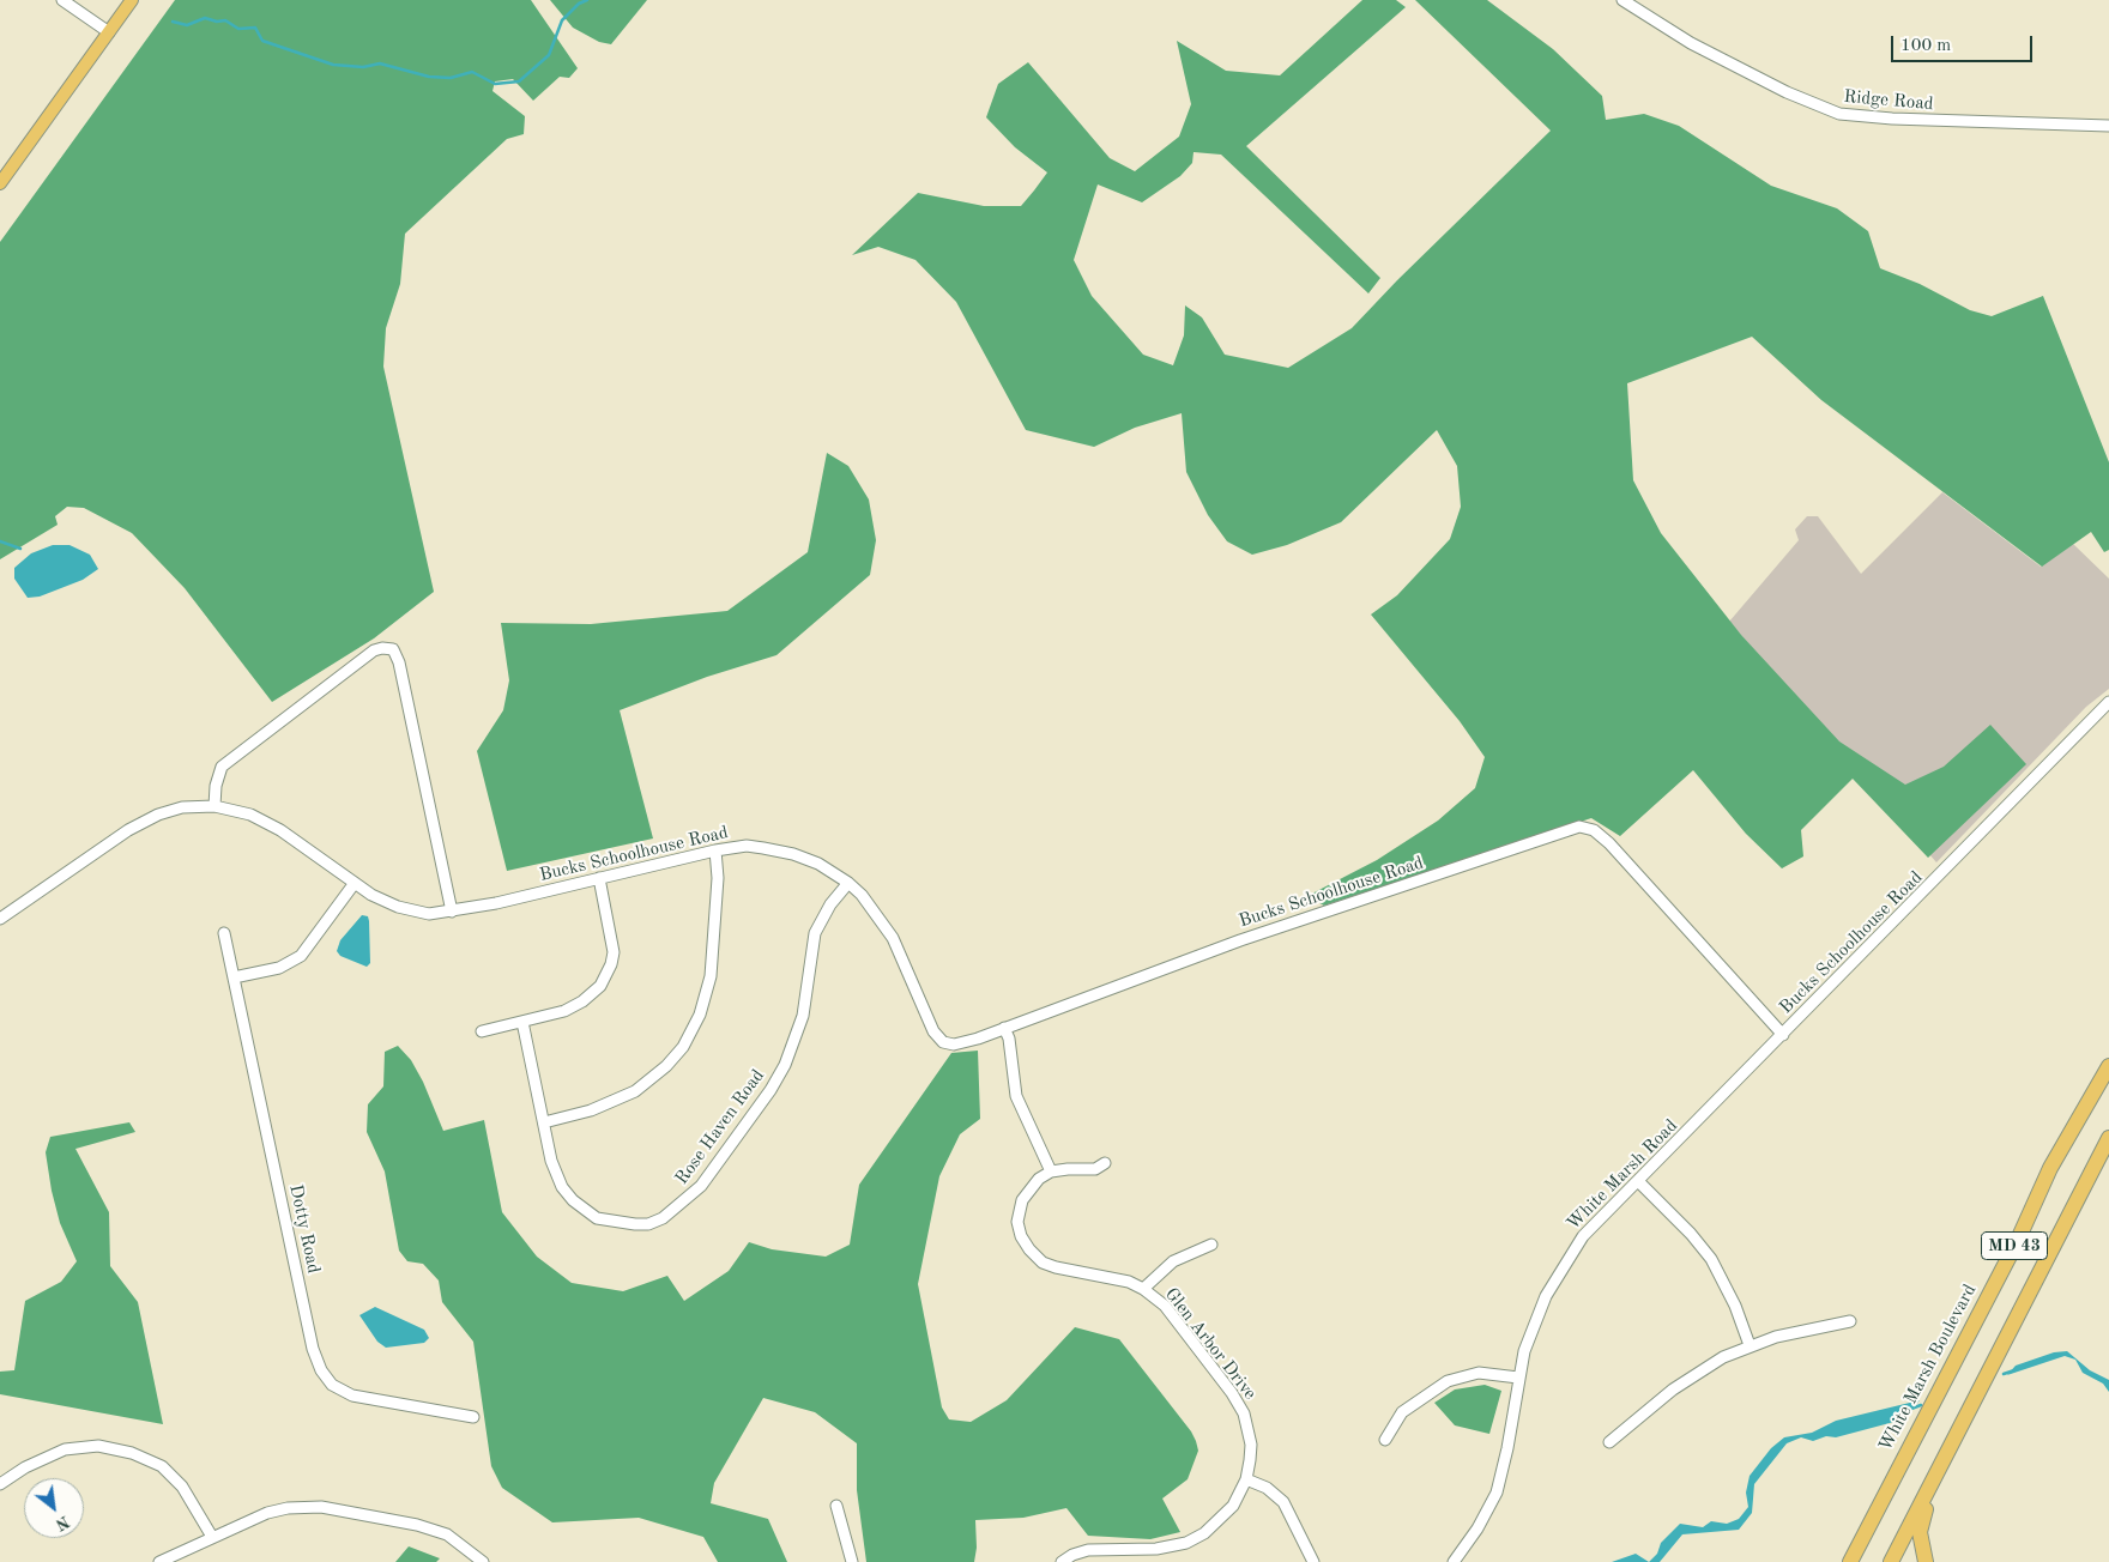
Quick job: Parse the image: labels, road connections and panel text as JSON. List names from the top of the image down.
{
  "streets": {
    "highway": ["MD 43", "White Marsh Boulevard"],
    "street": [
      "Ridge Road",
      "Bucks Schoolhouse Road",
      "Rose Haven Road",
      "White Marsh Road",
      "Dotty Road",
      "Glen Arbor Drive"
    ]
  },
  "crossings": [
    ["Bucks Schoolhouse Road", "Rose Haven Road"],
    ["Bucks Schoolhouse Road", "White Marsh Road"]
  ],
  "scale_bar": "100 m",
  "north": "bottom right"
}
